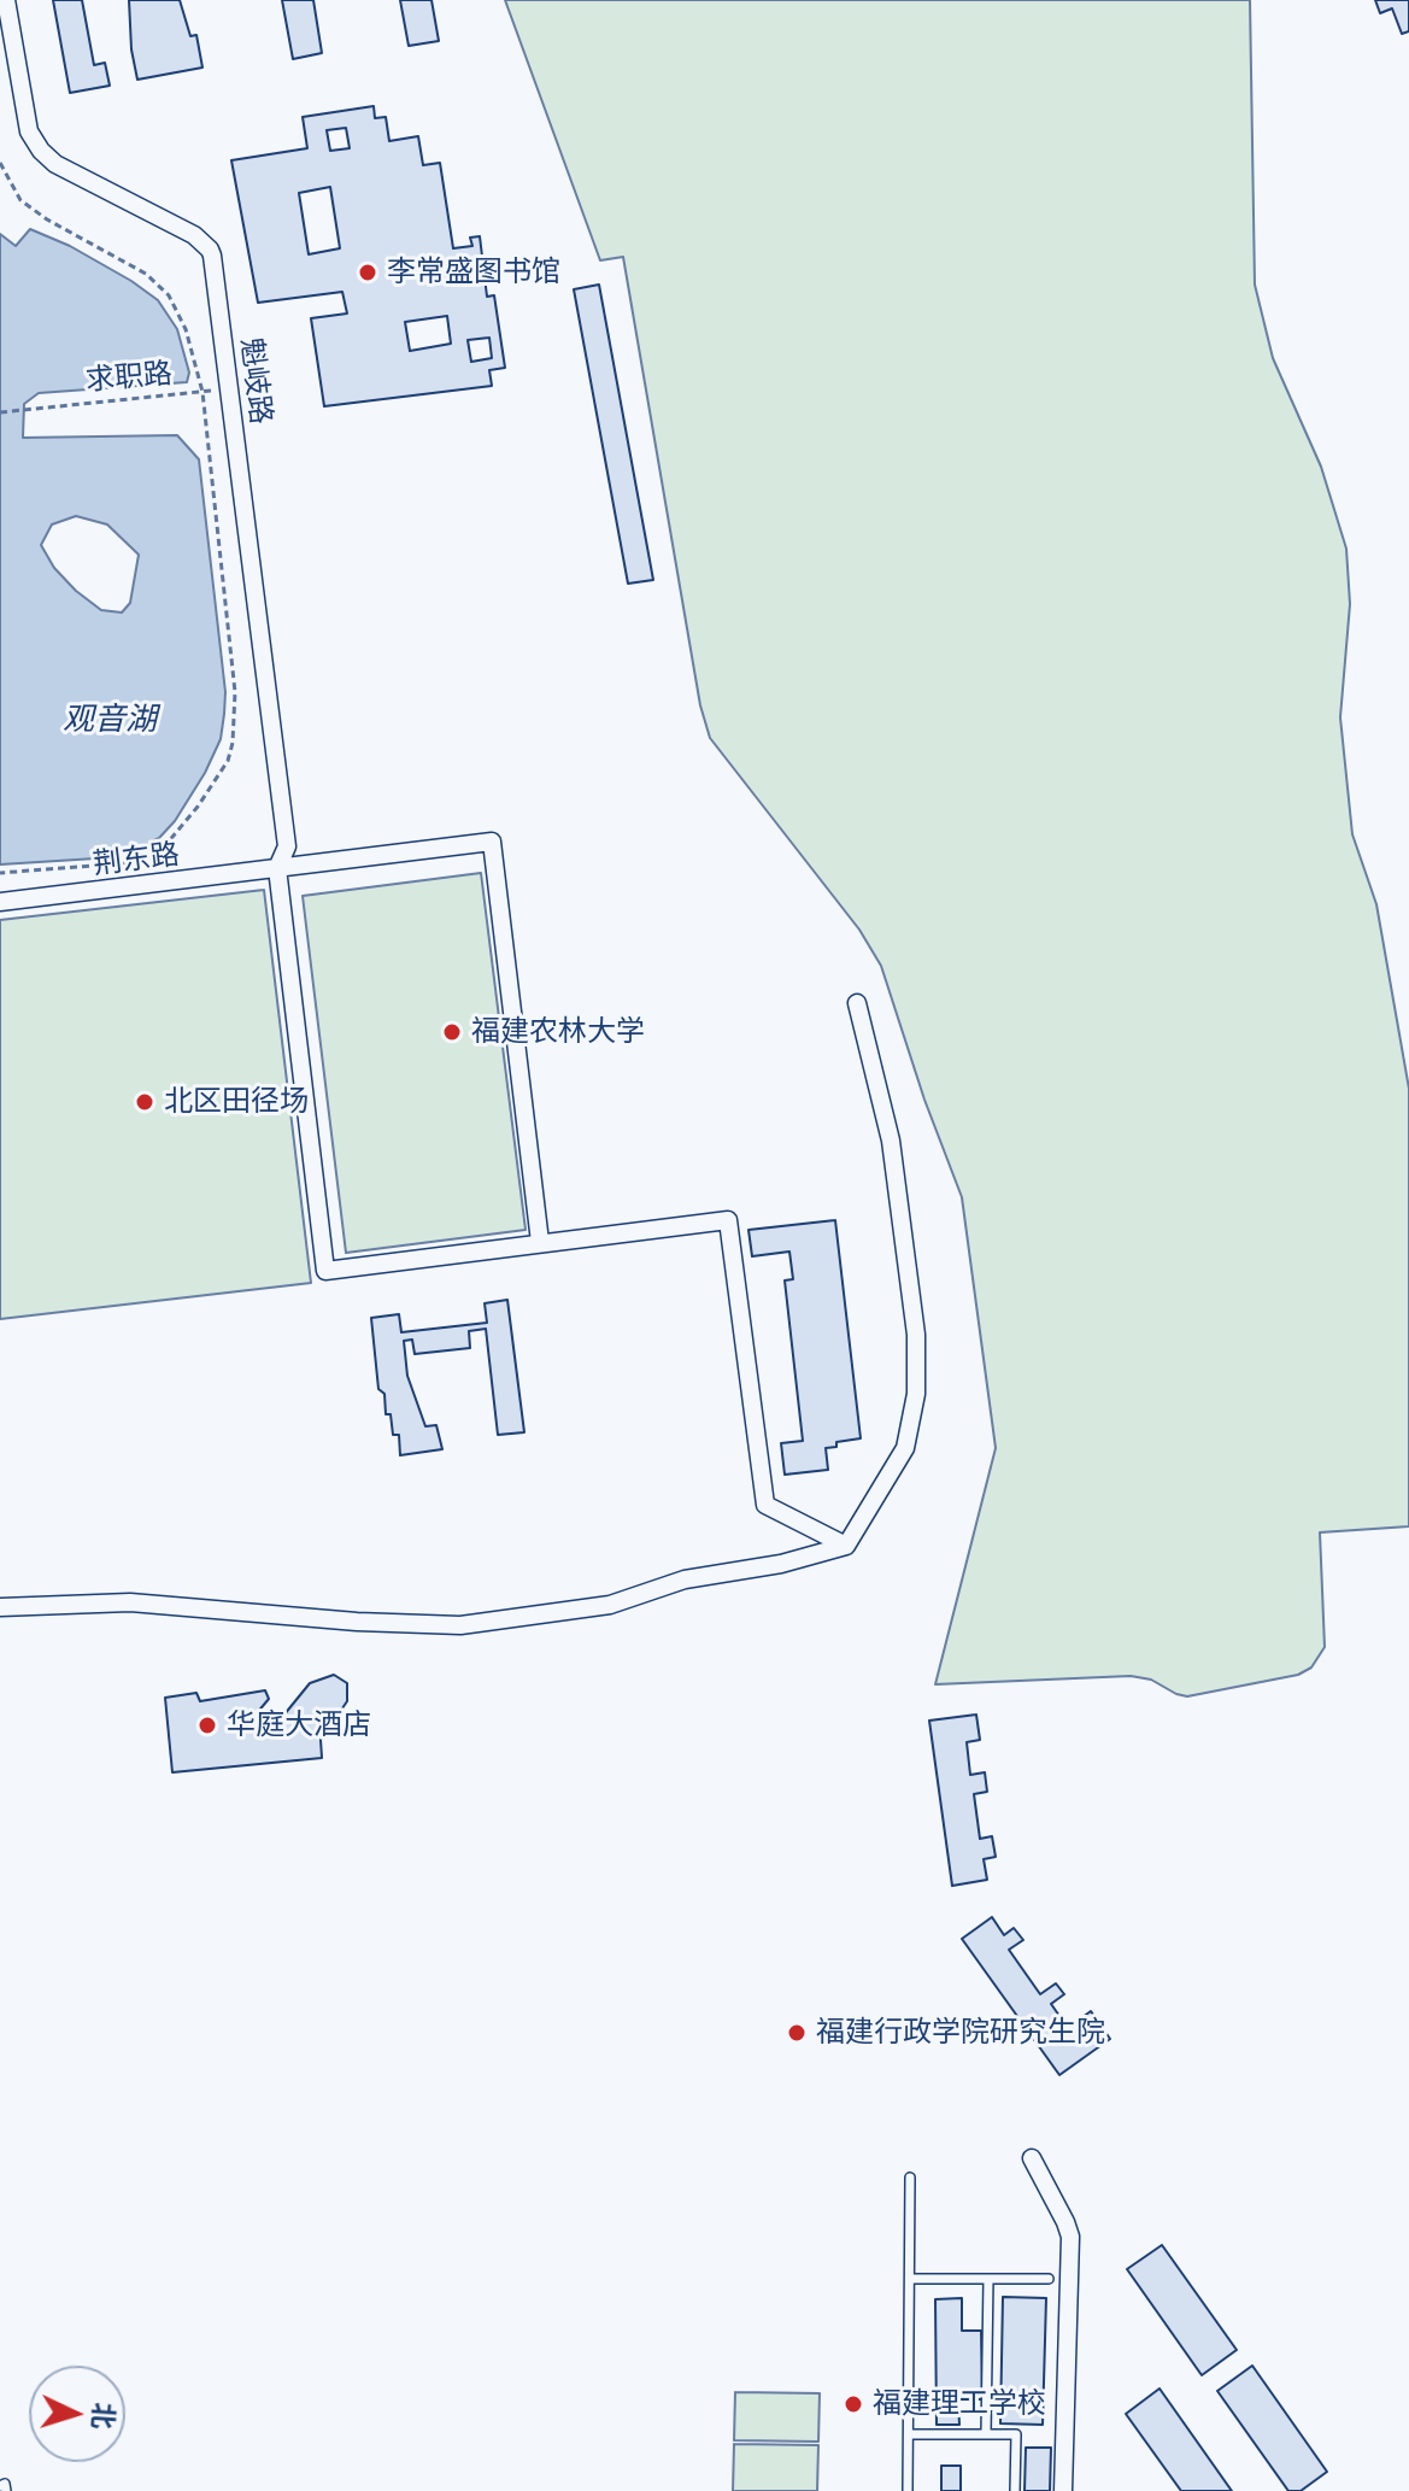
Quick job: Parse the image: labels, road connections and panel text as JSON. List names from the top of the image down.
{
  "streets": {
    "street": ["魁岐路", "荆东路"],
    "path": ["求职路"]
  },
  "crossings": [
    ["求职路", "魁岐路"],
    ["魁岐路", "荆东路"]
  ],
  "water": ["观音湖"],
  "places": [
    "李常盛图书馆",
    "福建农林大学",
    "北区田径场",
    "华庭大酒店",
    "福建行政学院研究生院",
    "福建理工学校"
  ],
  "north": "right"
}
